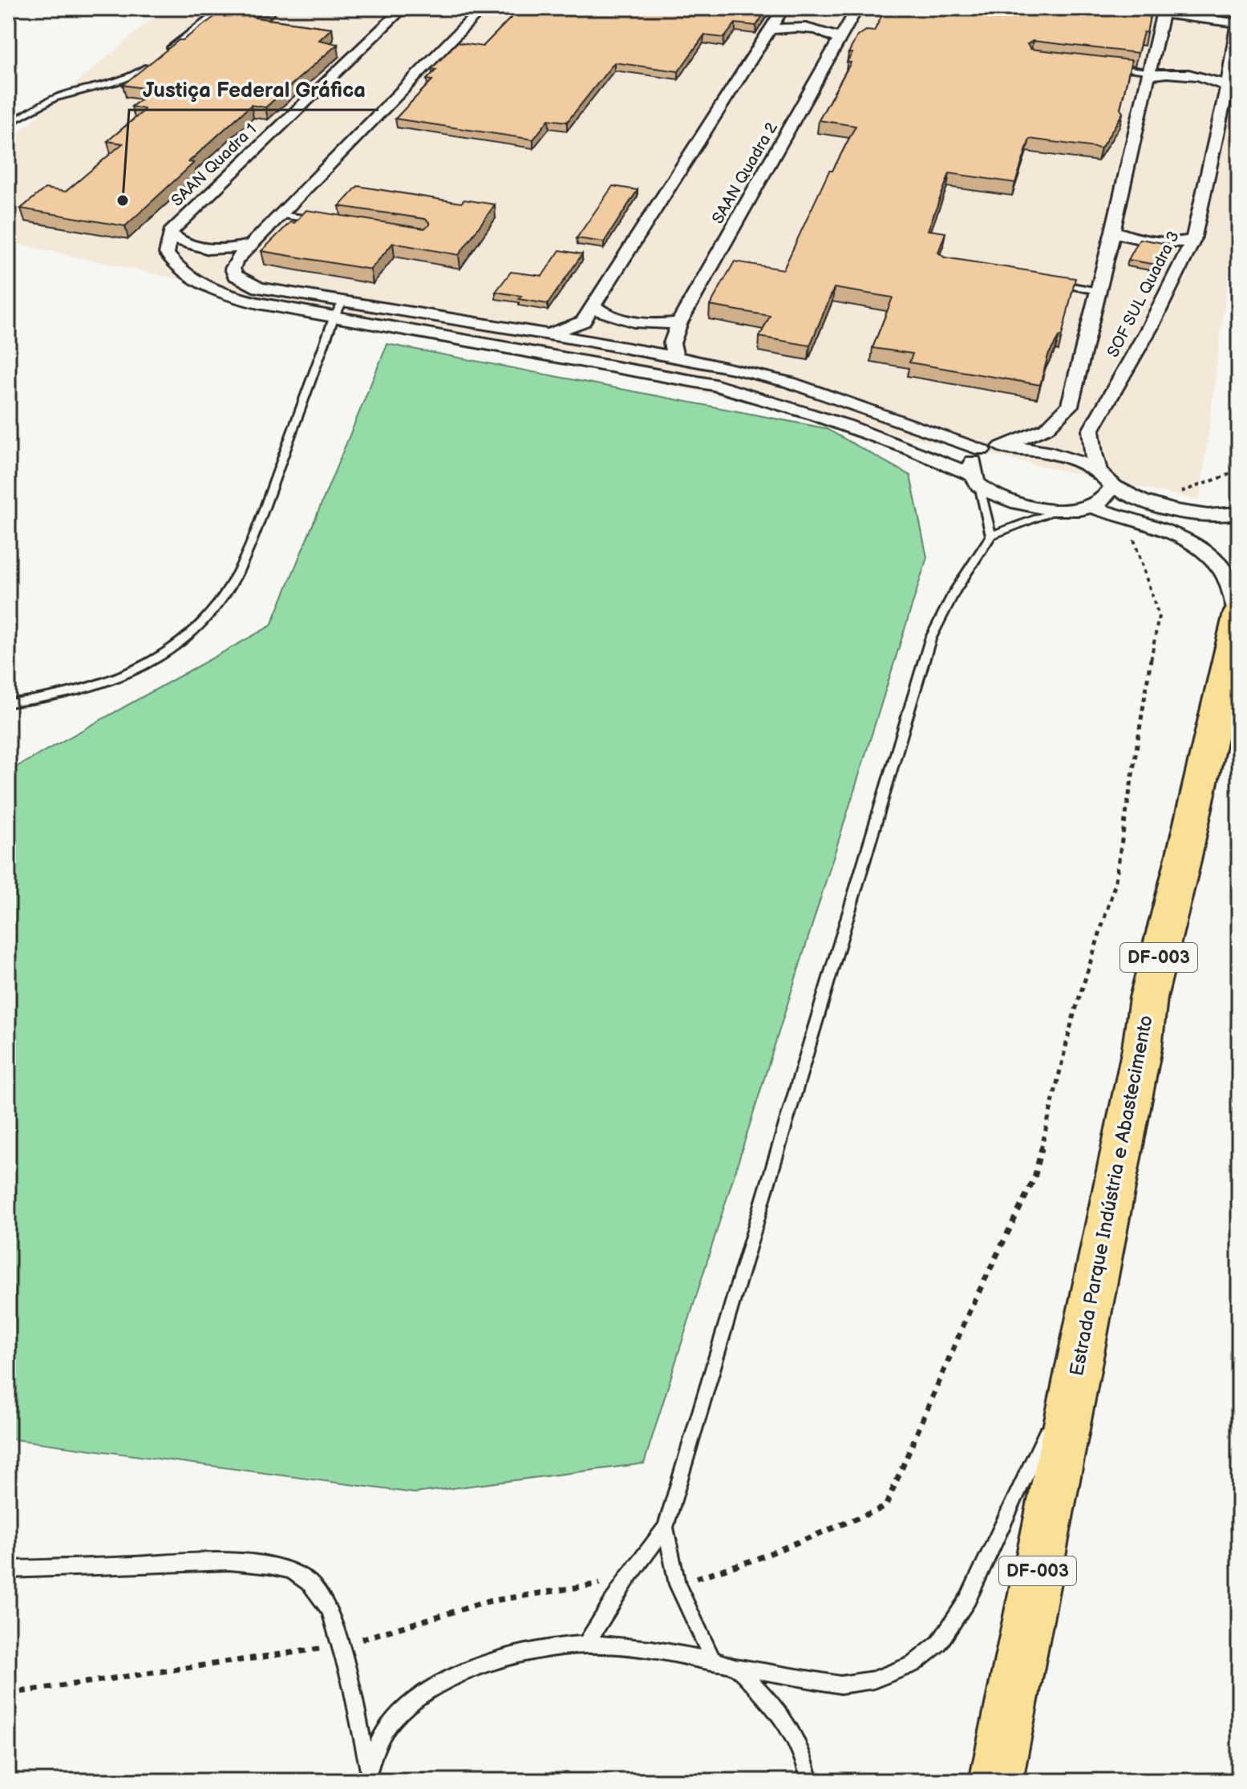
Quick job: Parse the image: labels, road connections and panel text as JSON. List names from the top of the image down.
{
  "streets": {
    "highway": ["DF-003", "Estrada Parque Indústria e Abastecimento"],
    "street": ["SAAN Quadra 1", "SAAN Quadra 2", "SOF SUL Quadra 3"]
  },
  "places": ["Justiça Federal Gráfica"]
}
